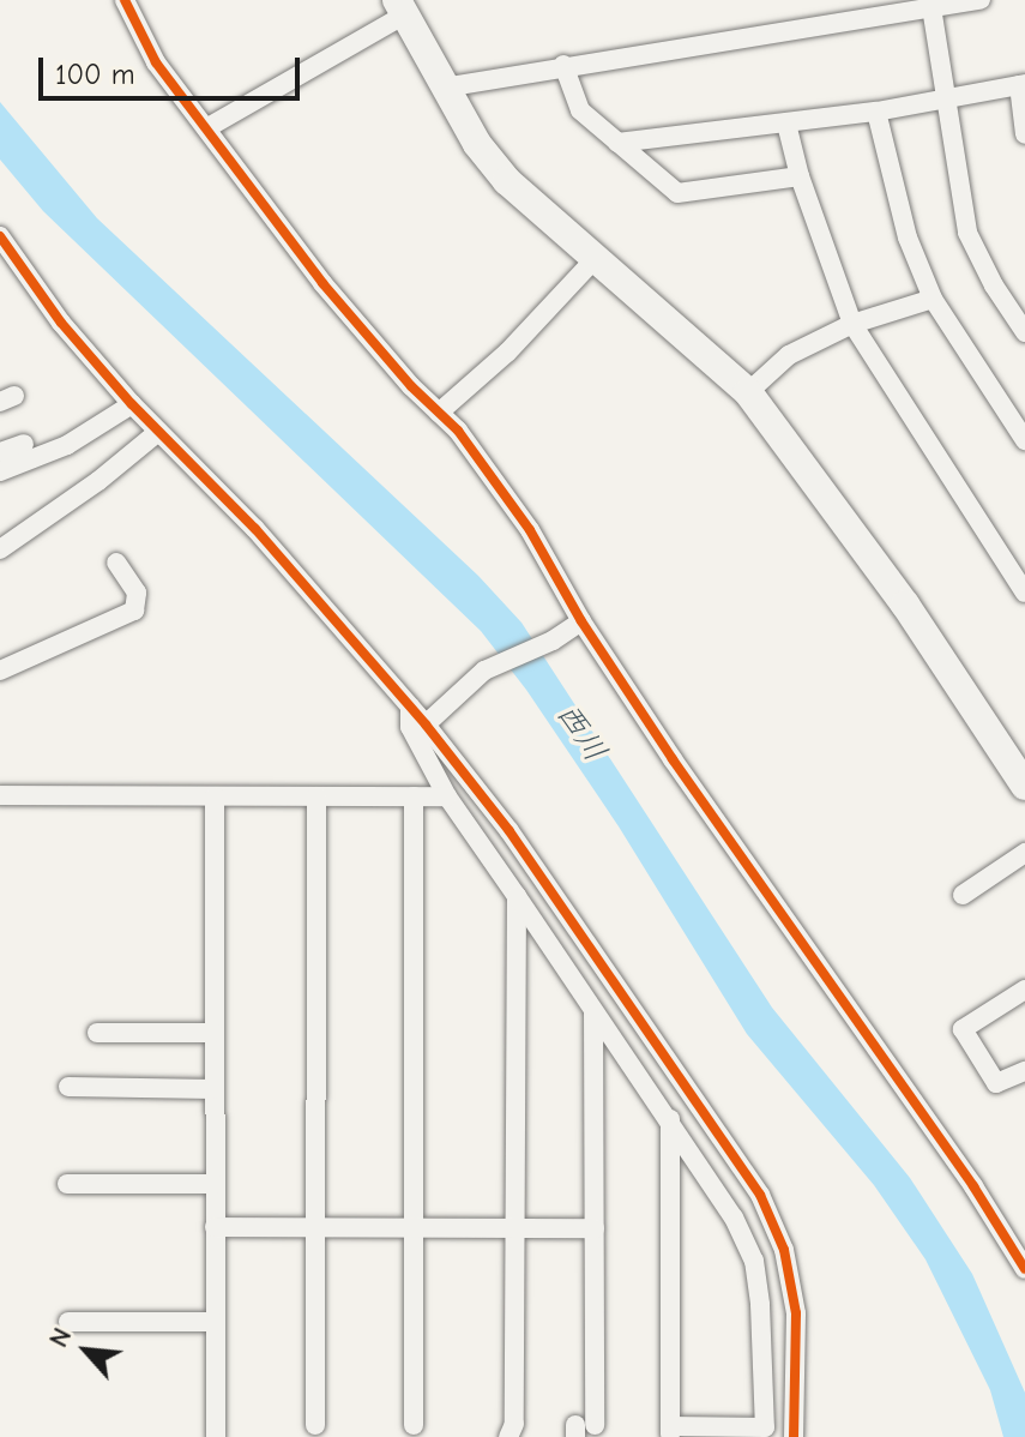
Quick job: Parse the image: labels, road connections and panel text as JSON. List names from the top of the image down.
{
  "water": ["西川"],
  "scale_bar": "100 m",
  "north": "top left"
}
